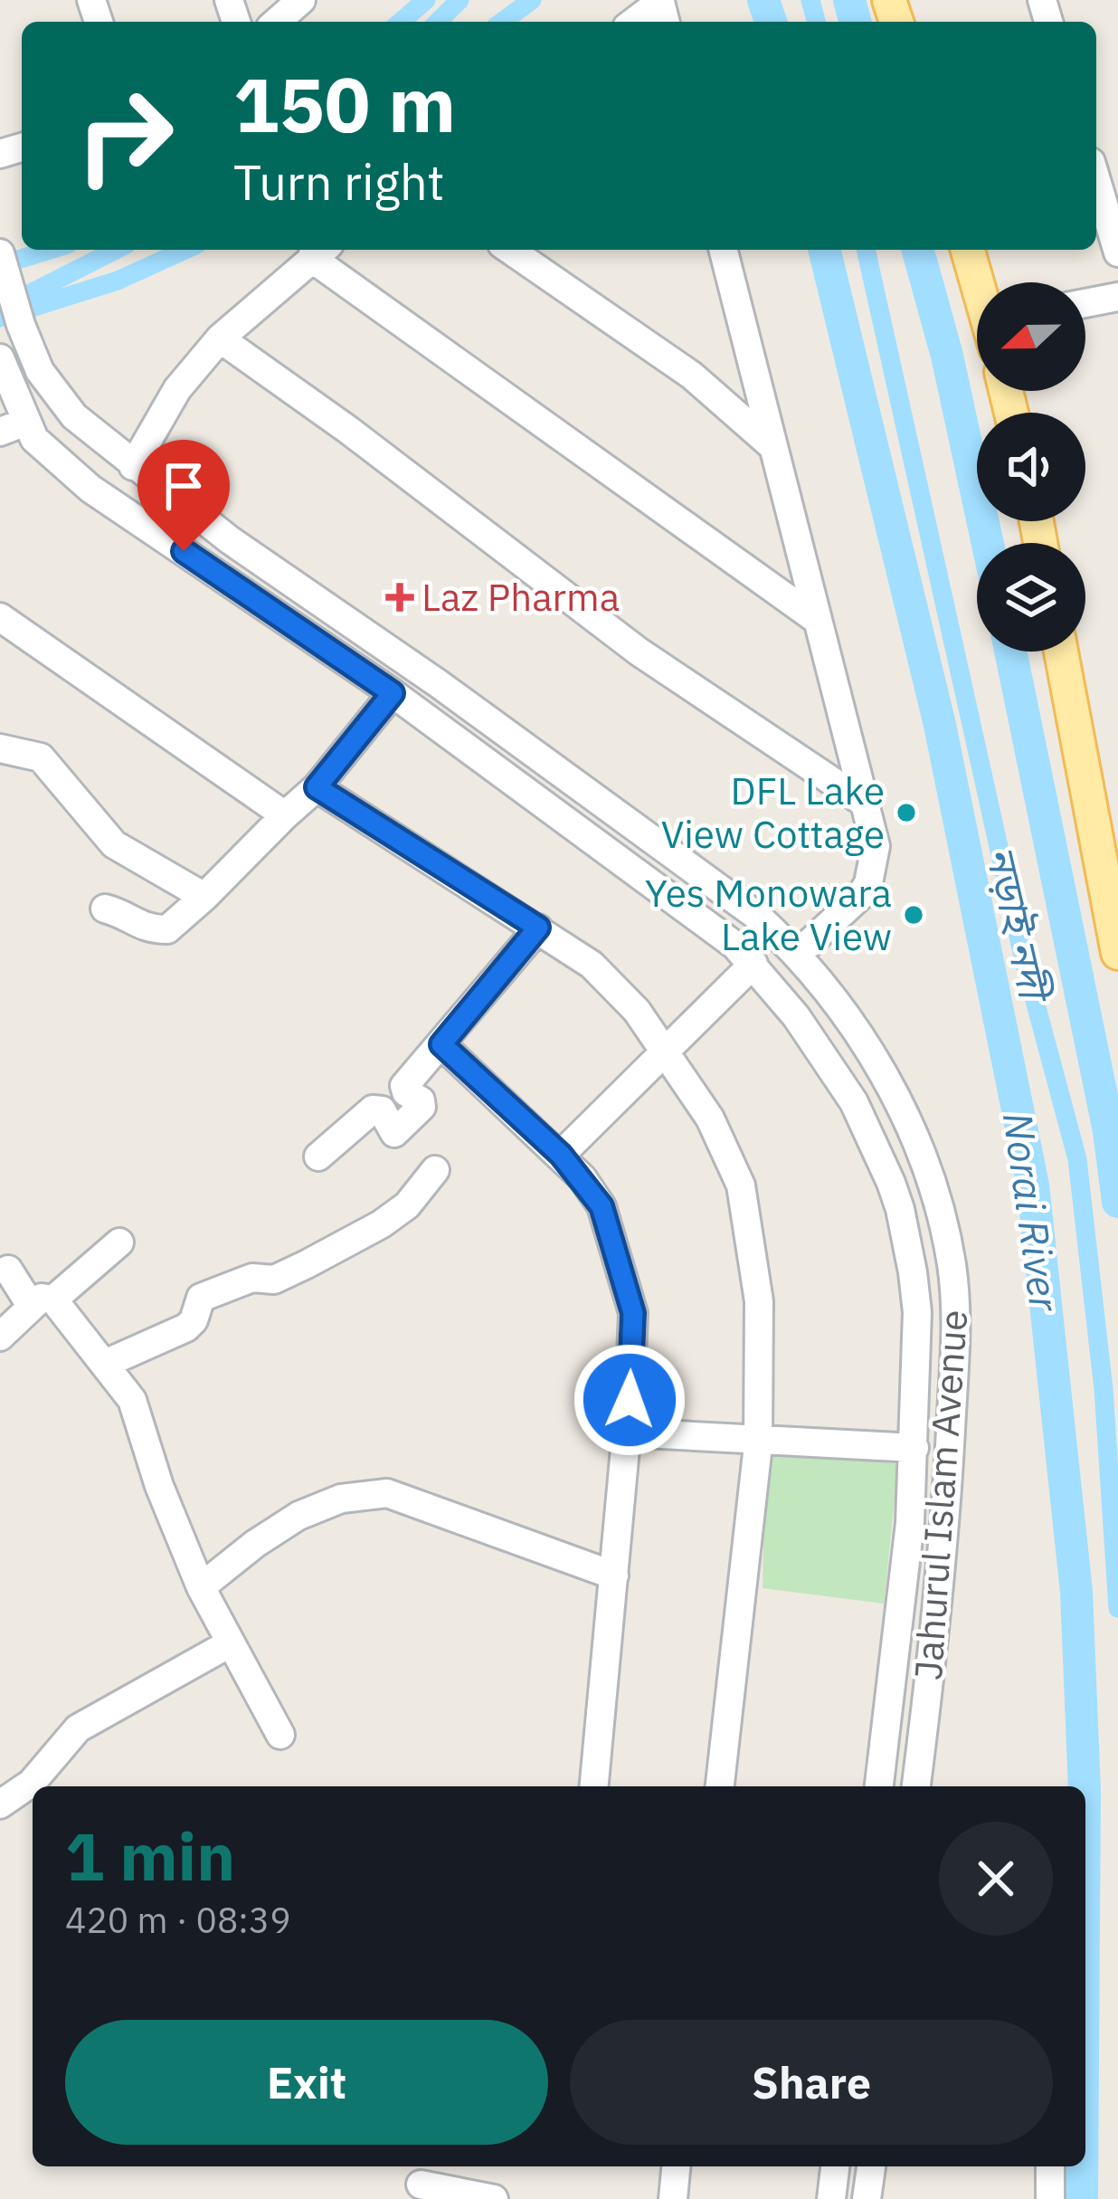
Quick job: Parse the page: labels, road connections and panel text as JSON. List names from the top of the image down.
{
  "streets": {
    "street": ["Jahurul Islam Avenue"]
  },
  "water": ["নড়াই নদী", "Norai River"],
  "places": {
    "health": ["Laz Pharma"],
    "other": ["DFL Lake View Cottage", "Yes Monowara Lake View"]
  },
  "north": "left",
  "page": {
    "turn": ["150 m", "Turn right"],
    "heading": ["1 min", "420 m · 08:39"],
    "buttons": ["Exit", "Share"]
  }
}
